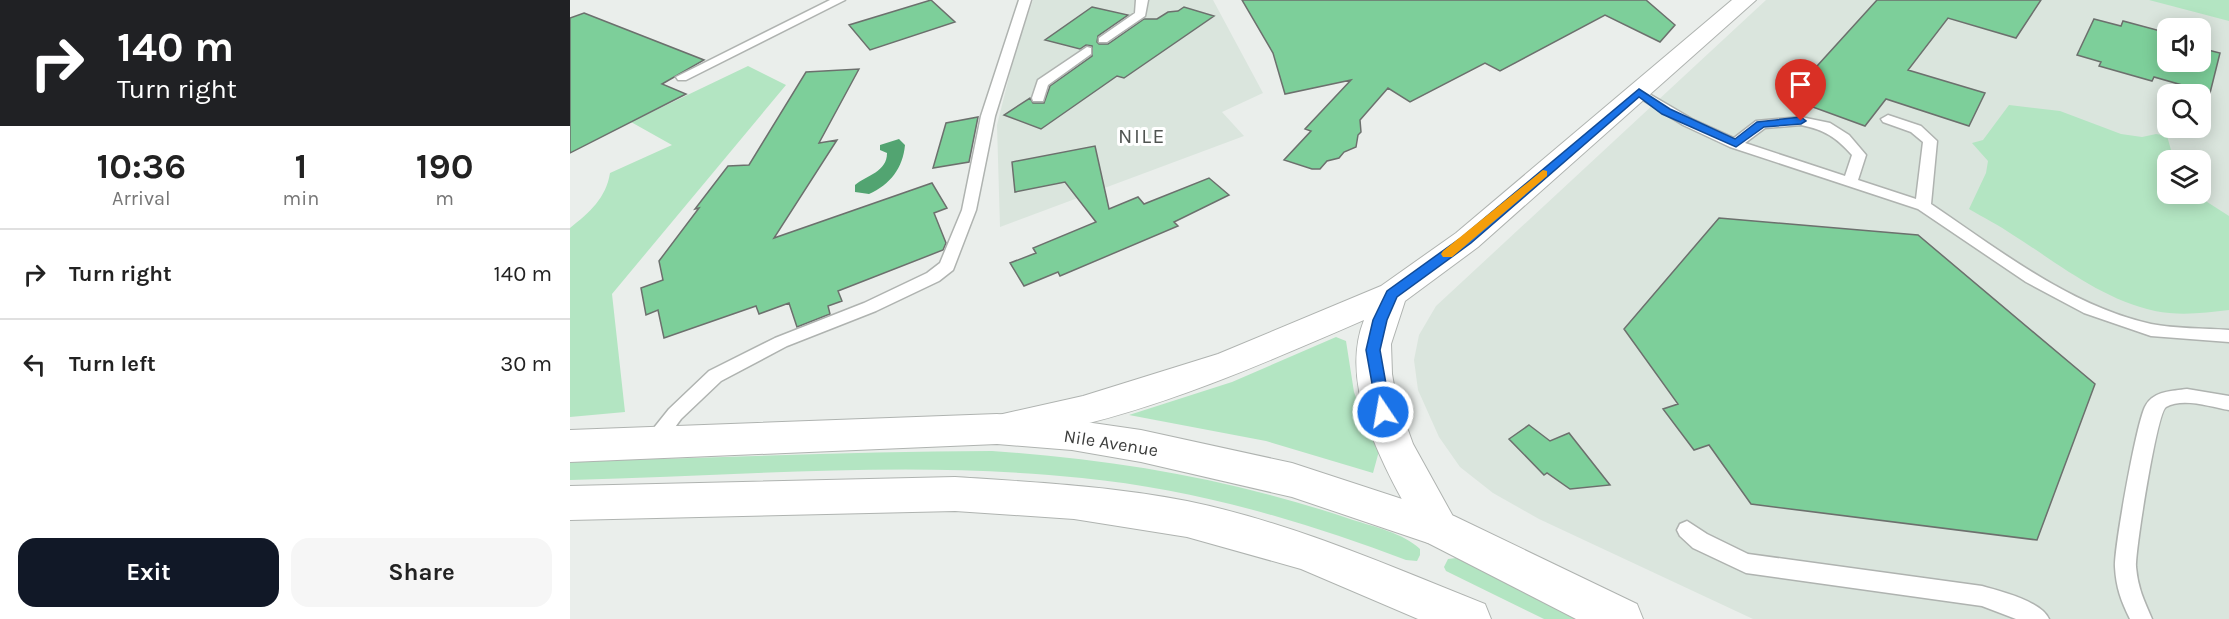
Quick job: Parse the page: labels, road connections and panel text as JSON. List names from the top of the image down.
{
  "streets": {
    "main road": ["Nile Avenue"]
  },
  "districts": ["NILE"],
  "page": {
    "turn": ["140 m", "Turn right"],
    "eta": [
      "10:36",
      "Arrival",
      "1",
      "min",
      "190",
      "m"
    ],
    "list": [
      {
        "name": "Turn right",
        "value": "140 m"
      },
      {
        "name": "Turn left",
        "value": "30 m"
      }
    ],
    "buttons": ["Exit", "Share"]
  }
}
